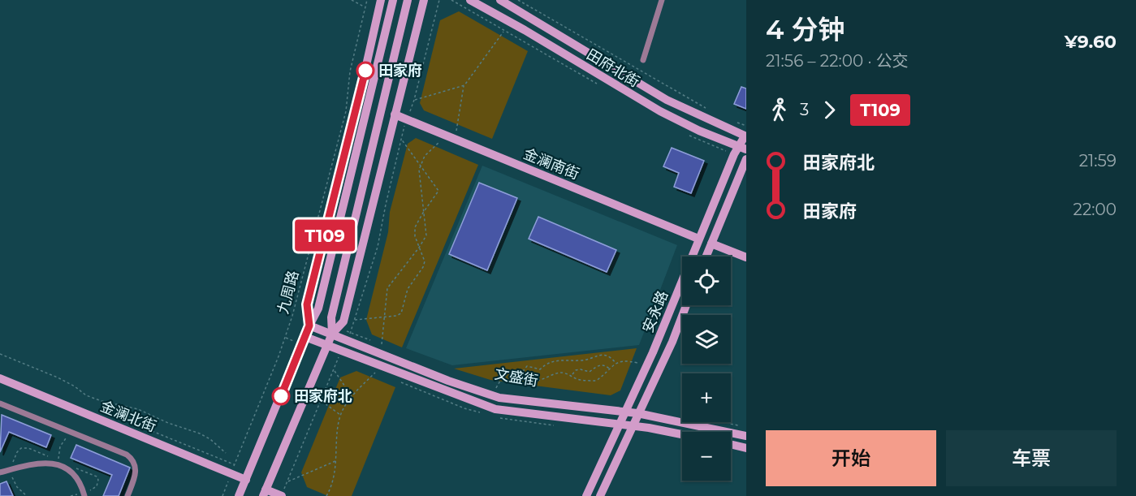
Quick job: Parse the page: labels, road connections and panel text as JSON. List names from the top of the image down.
{
  "streets": {
    "main road": [
      "田府北街",
      "金澜南街",
      "安永路",
      "文盛街",
      "金澜北街"
    ],
    "path": ["九周路"]
  },
  "crossings": [
    ["田府北街", "安永路"],
    ["金澜南街", "安永路"],
    ["九周路", "金澜北街"],
    ["安永路", "文盛街"]
  ],
  "places": ["田家府", "田家府北"],
  "lines": ["bus line T109"],
  "page": {
    "on_map": "T109",
    "heading": ["4 分钟", "21:56 – 22:00 · 公交", "¥9.60"],
    "legs": ["3", "T109"],
    "list": [
      {
        "name": "田家府北",
        "value": "21:59"
      },
      {
        "name": "田家府",
        "value": "22:00"
      }
    ],
    "map_buttons": ["+", "−"],
    "buttons": ["开始", "车票"]
  }
}
